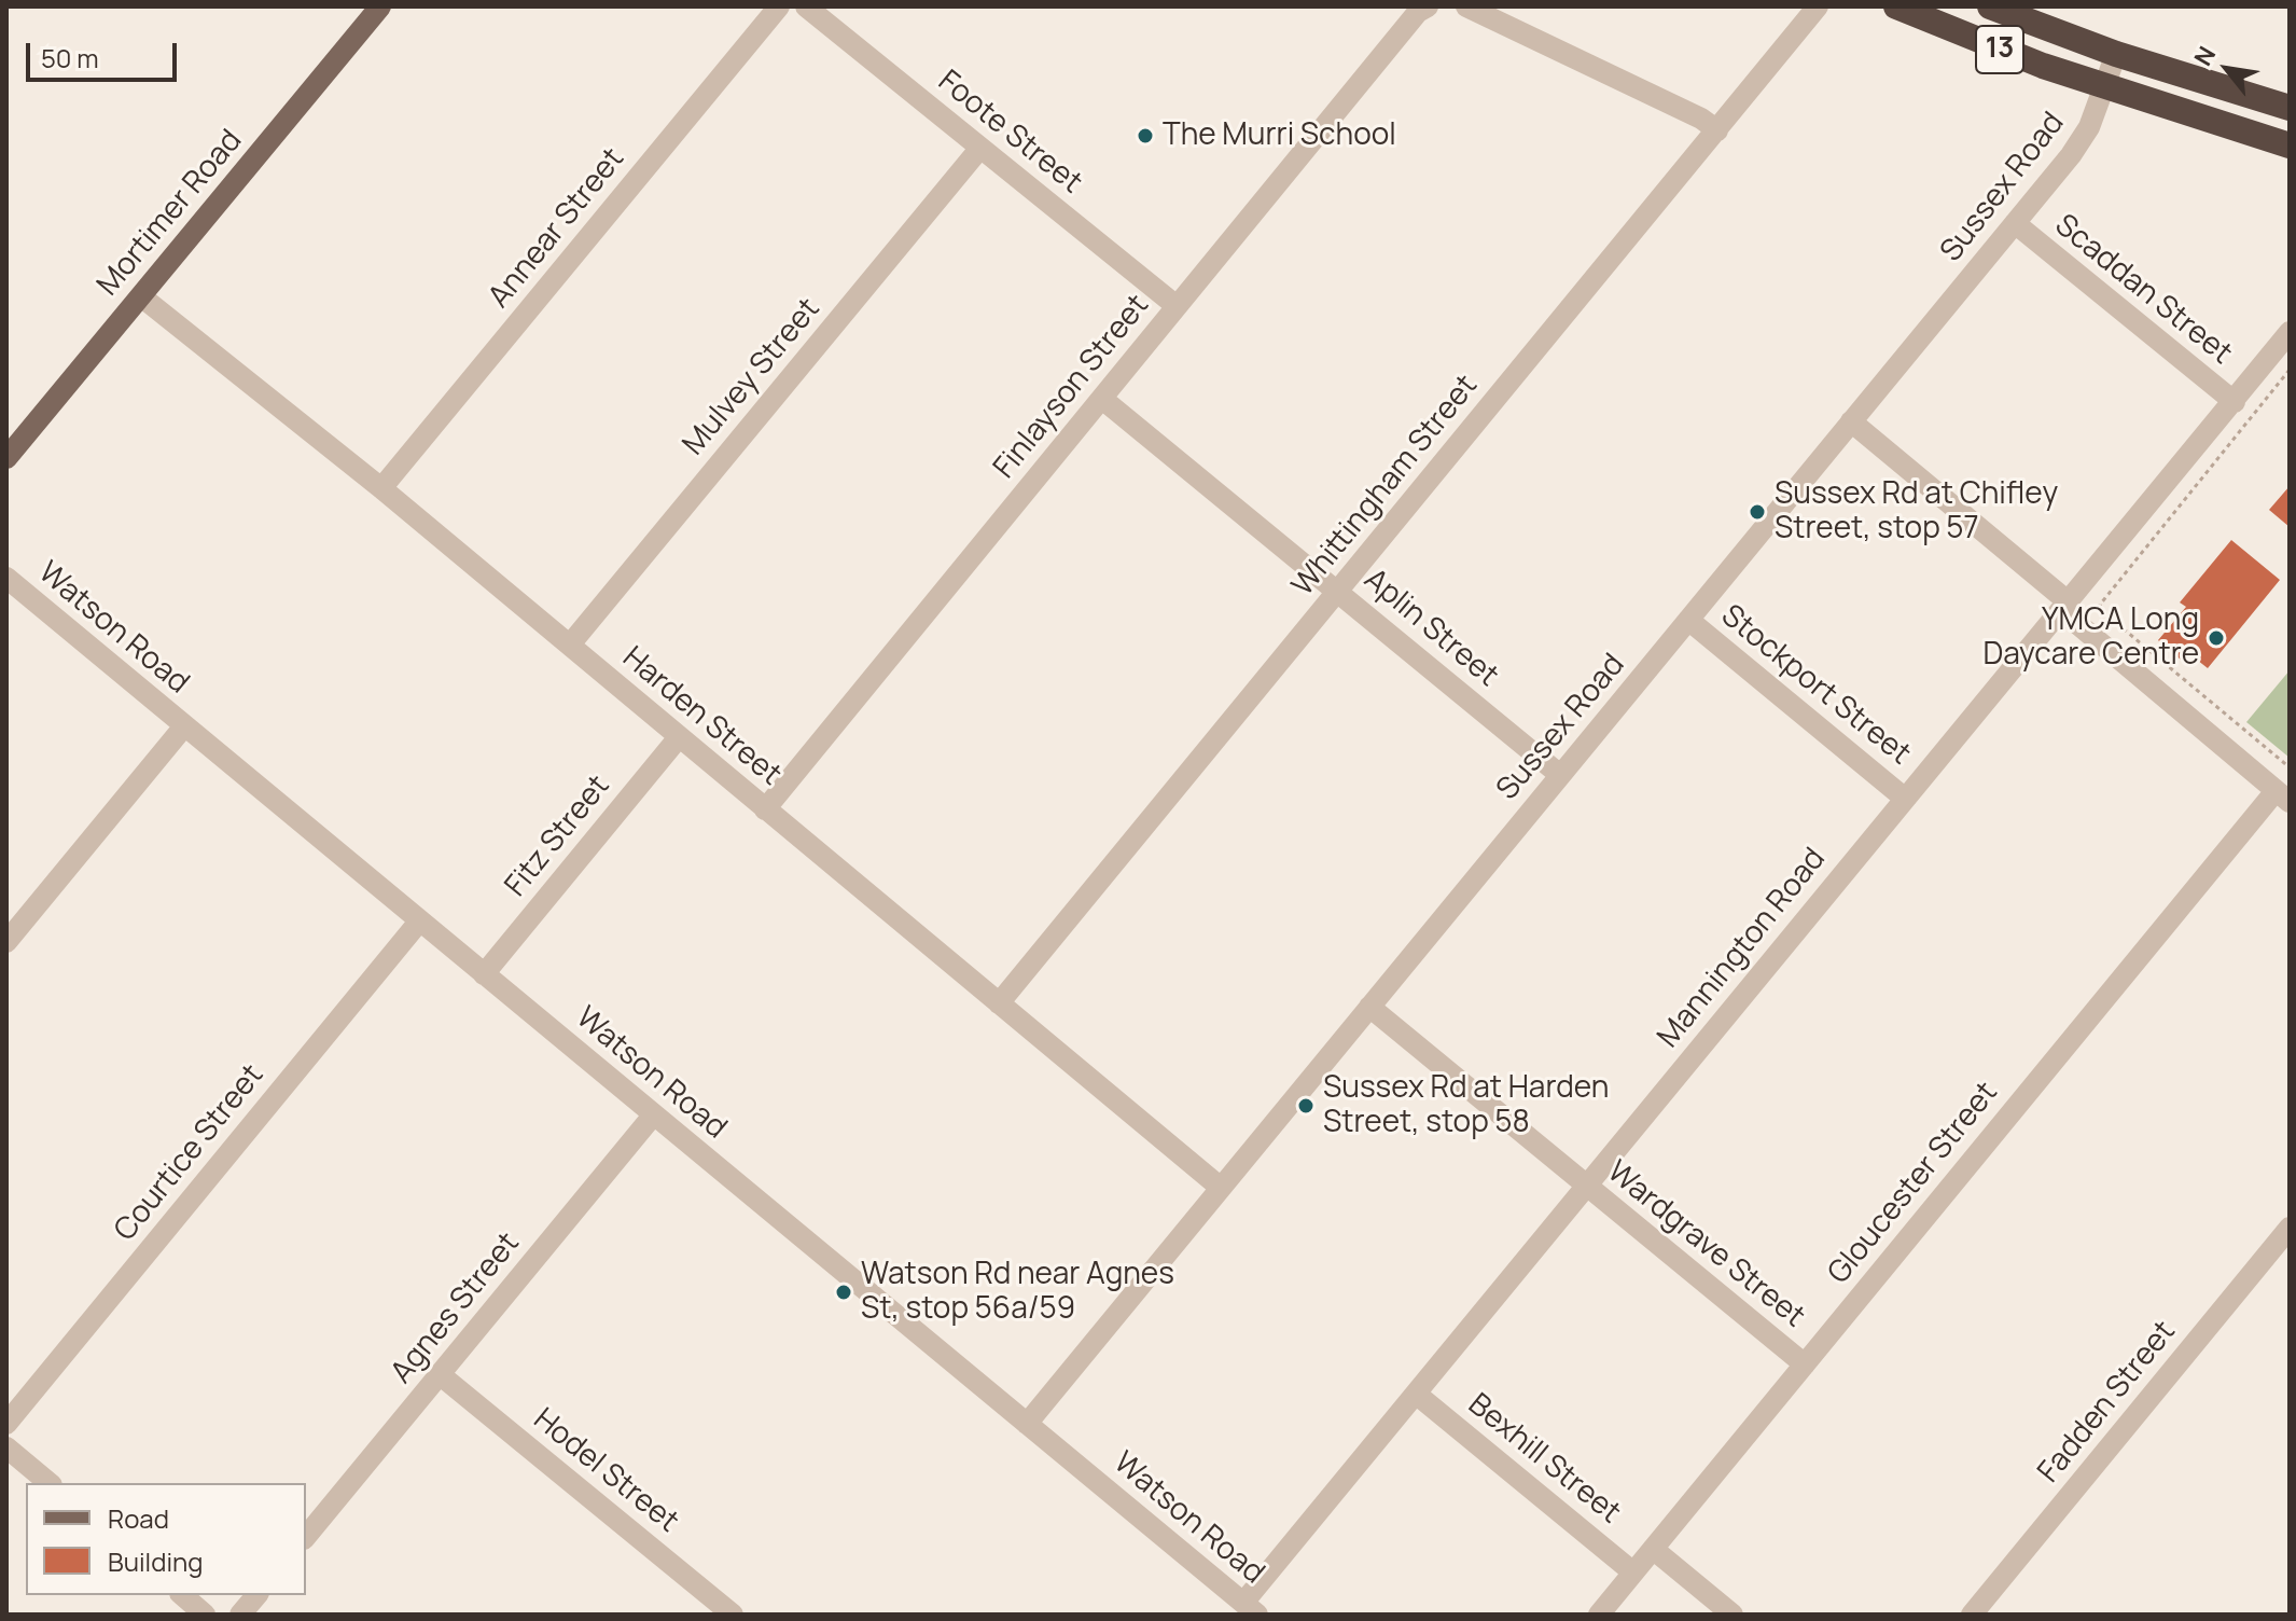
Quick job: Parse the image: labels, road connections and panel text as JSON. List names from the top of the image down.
{
  "streets": {
    "highway": ["13"],
    "main road": ["Mortimer Road"],
    "street": [
      "Foote Street",
      "Sussex Road",
      "Annear Street",
      "Scaddan Street",
      "Mulvey Street",
      "Finlayson Street",
      "Whittingham Street",
      "Watson Road",
      "Aplin Street",
      "Stockport Street",
      "Harden Street",
      "Fitz Street",
      "Mannington Road",
      "Courtice Street",
      "Gloucester Street",
      "Wardgrave Street",
      "Agnes Street",
      "Fadden Street",
      "Bexhill Street",
      "Hodel Street"
    ]
  },
  "crossings": [
    ["13", "Sussex Road"],
    ["Foote Street", "Mulvey Street"],
    ["Foote Street", "Finlayson Street"],
    ["Sussex Road", "Scaddan Street"],
    ["Sussex Road", "Watson Road"],
    ["Sussex Road", "Aplin Street"],
    ["Sussex Road", "Stockport Street"],
    ["Sussex Road", "Harden Street"],
    ["Sussex Road", "Wardgrave Street"],
    ["Mortimer Road", "Harden Street"],
    ["Annear Street", "Harden Street"],
    ["Scaddan Street", "Mannington Road"],
    ["Mulvey Street", "Harden Street"],
    ["Finlayson Street", "Aplin Street"],
    ["Finlayson Street", "Harden Street"],
    ["Whittingham Street", "Aplin Street"],
    ["Whittingham Street", "Harden Street"],
    ["Watson Road", "Fitz Street"],
    ["Watson Road", "Mannington Road"],
    ["Watson Road", "Courtice Street"],
    ["Watson Road", "Agnes Street"],
    ["Stockport Street", "Mannington Road"],
    ["Harden Street", "Fitz Street"],
    ["Mannington Road", "Wardgrave Street"],
    ["Mannington Road", "Bexhill Street"],
    ["Gloucester Street", "Wardgrave Street"],
    ["Gloucester Street", "Bexhill Street"],
    ["Agnes Street", "Hodel Street"]
  ],
  "places": [
    "The Murri School",
    "Sussex Rd at Chifley Street, stop 57",
    "YMCA Long Daycare Centre",
    "Sussex Rd at Harden Street, stop 58",
    "Watson Rd near Agnes St, stop 56a/59"
  ],
  "legend": ["Road", "Building"],
  "scale_bar": "50 m",
  "north": "top left"
}
